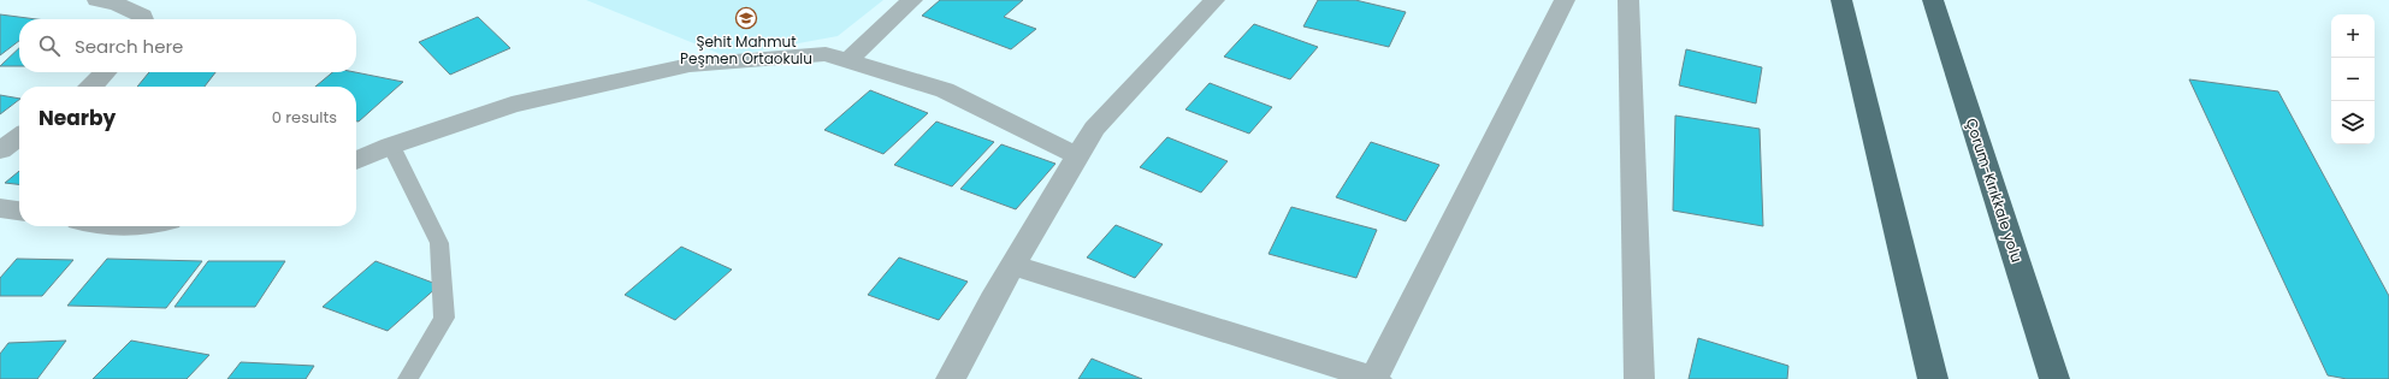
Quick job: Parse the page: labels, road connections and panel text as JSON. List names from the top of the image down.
{
  "streets": {
    "highway": ["Çorum-Kırıkkale yolu"]
  },
  "places": {
    "school or university": ["Şehit Mahmut Peşmen Ortaokulu"]
  },
  "page": {
    "map_buttons": ["+", "−"],
    "search": "Search here",
    "heading": ["Nearby", "0 results"]
  }
}
